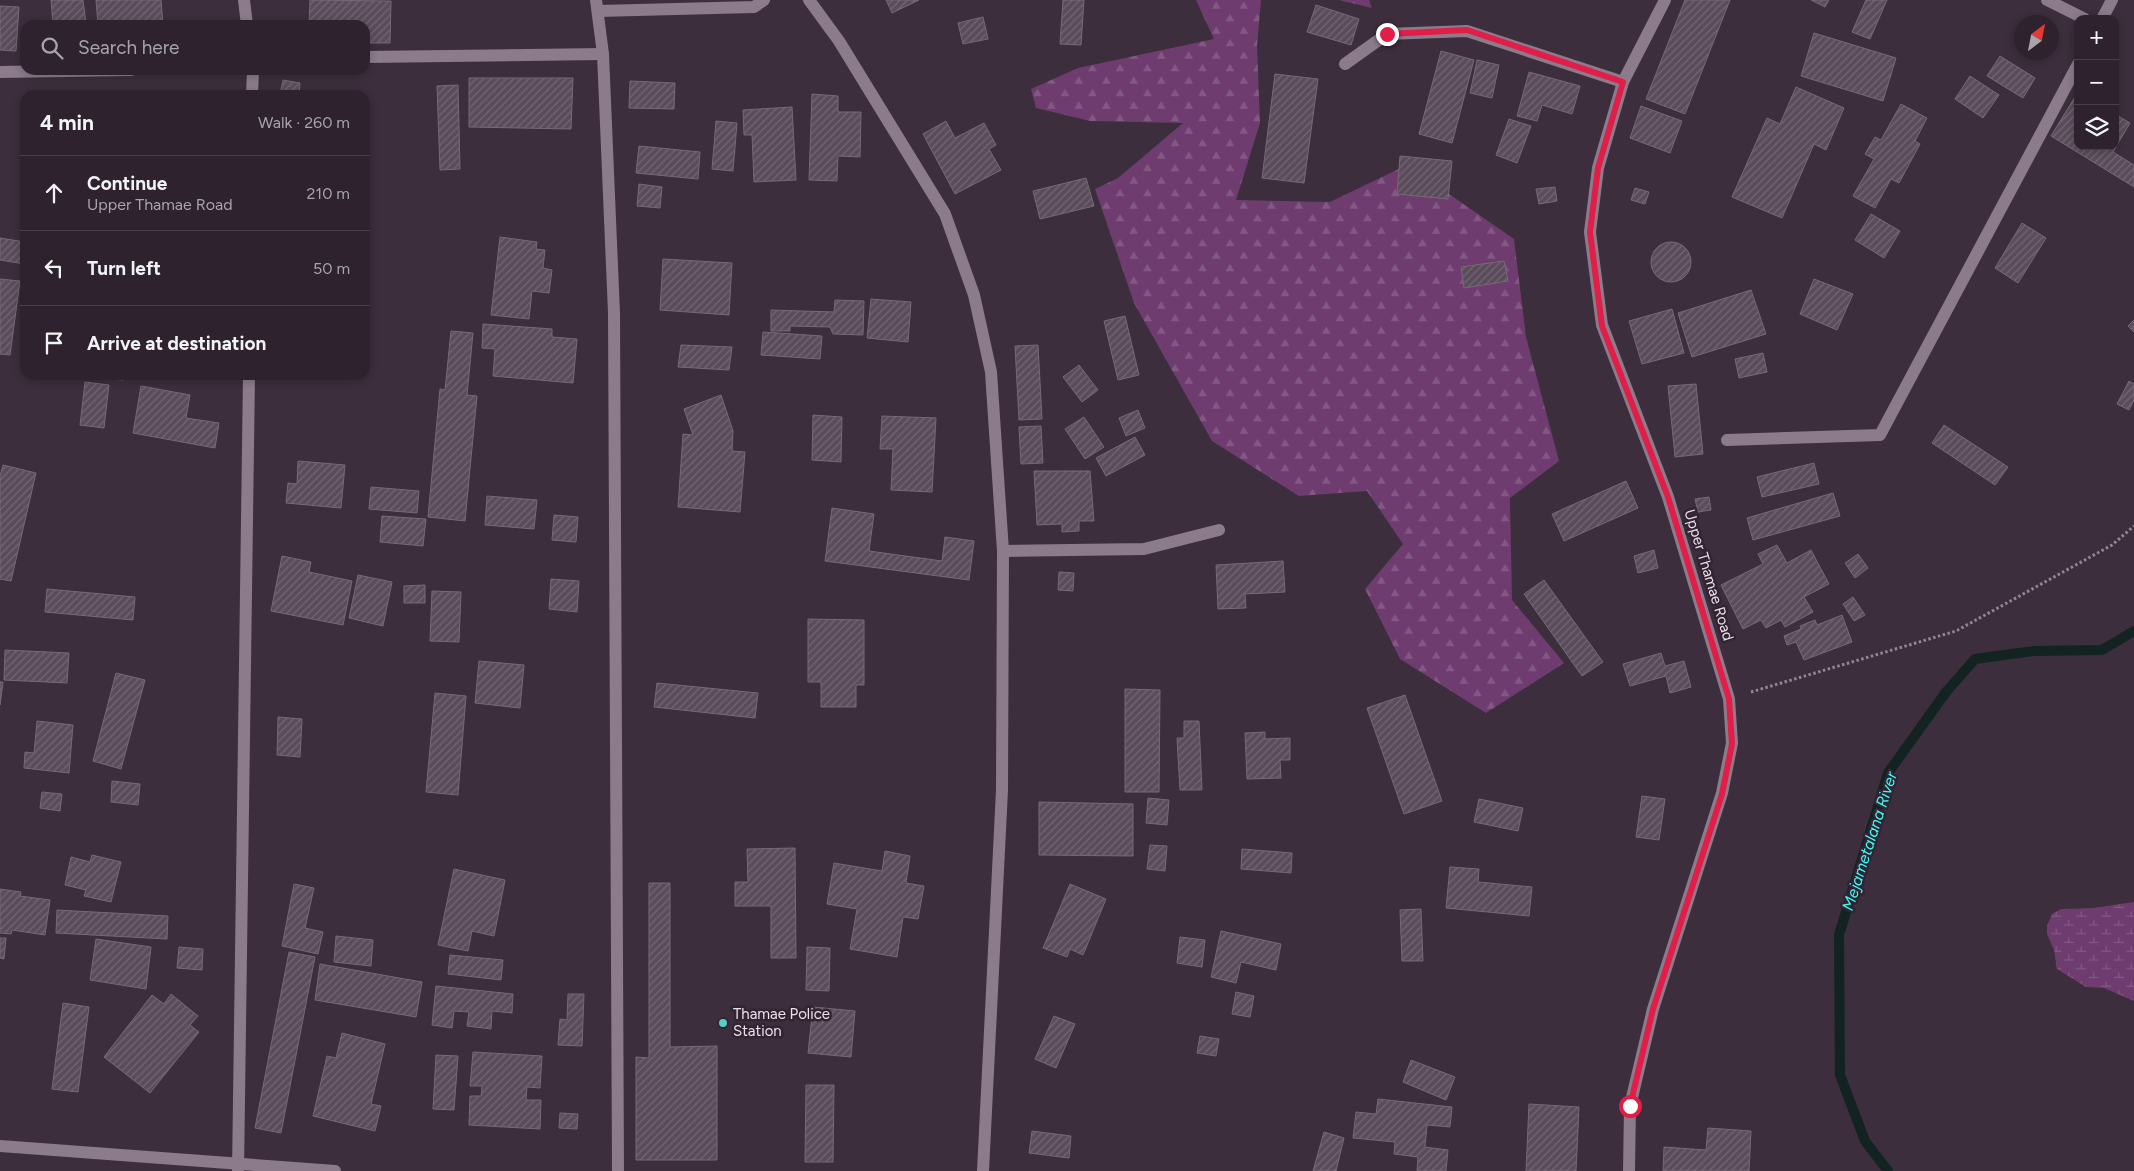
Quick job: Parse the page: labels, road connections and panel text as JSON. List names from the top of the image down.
{
  "streets": {
    "street": ["Upper Thamae Road"]
  },
  "water": ["Mejametalana River"],
  "places": ["Thamae Police Station"],
  "north": "top right",
  "page": {
    "map_buttons": ["+", "−"],
    "search": "Search here",
    "heading": ["4 min", "Walk · 260 m"],
    "list": [
      ["Continue", "Upper Thamae Road", "210 m"],
      ["Turn left", "50 m"],
      "Arrive at destination"
    ]
  }
}
